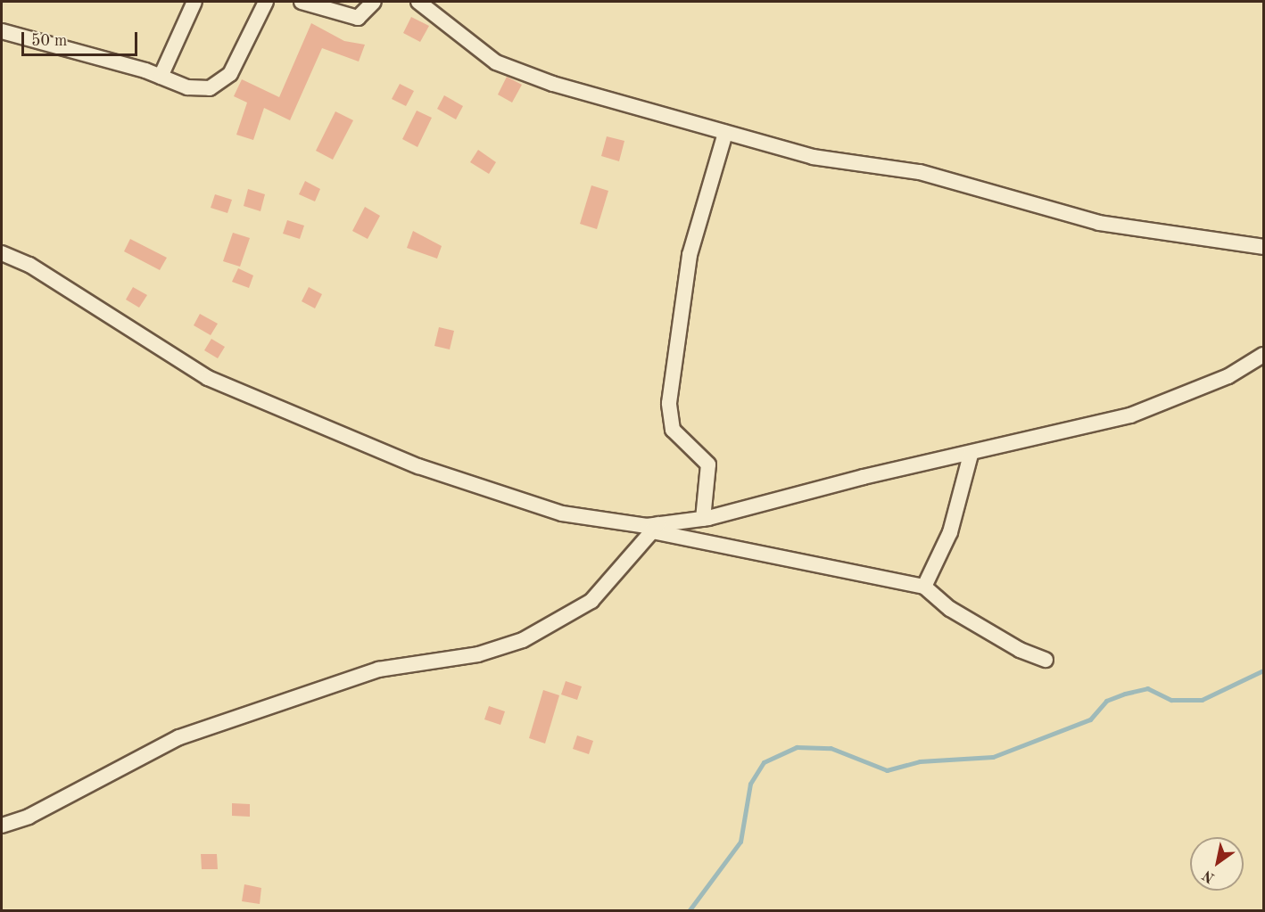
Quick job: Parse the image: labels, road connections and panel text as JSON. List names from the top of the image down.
{
  "scale_bar": "50 m",
  "north": "bottom left"
}
